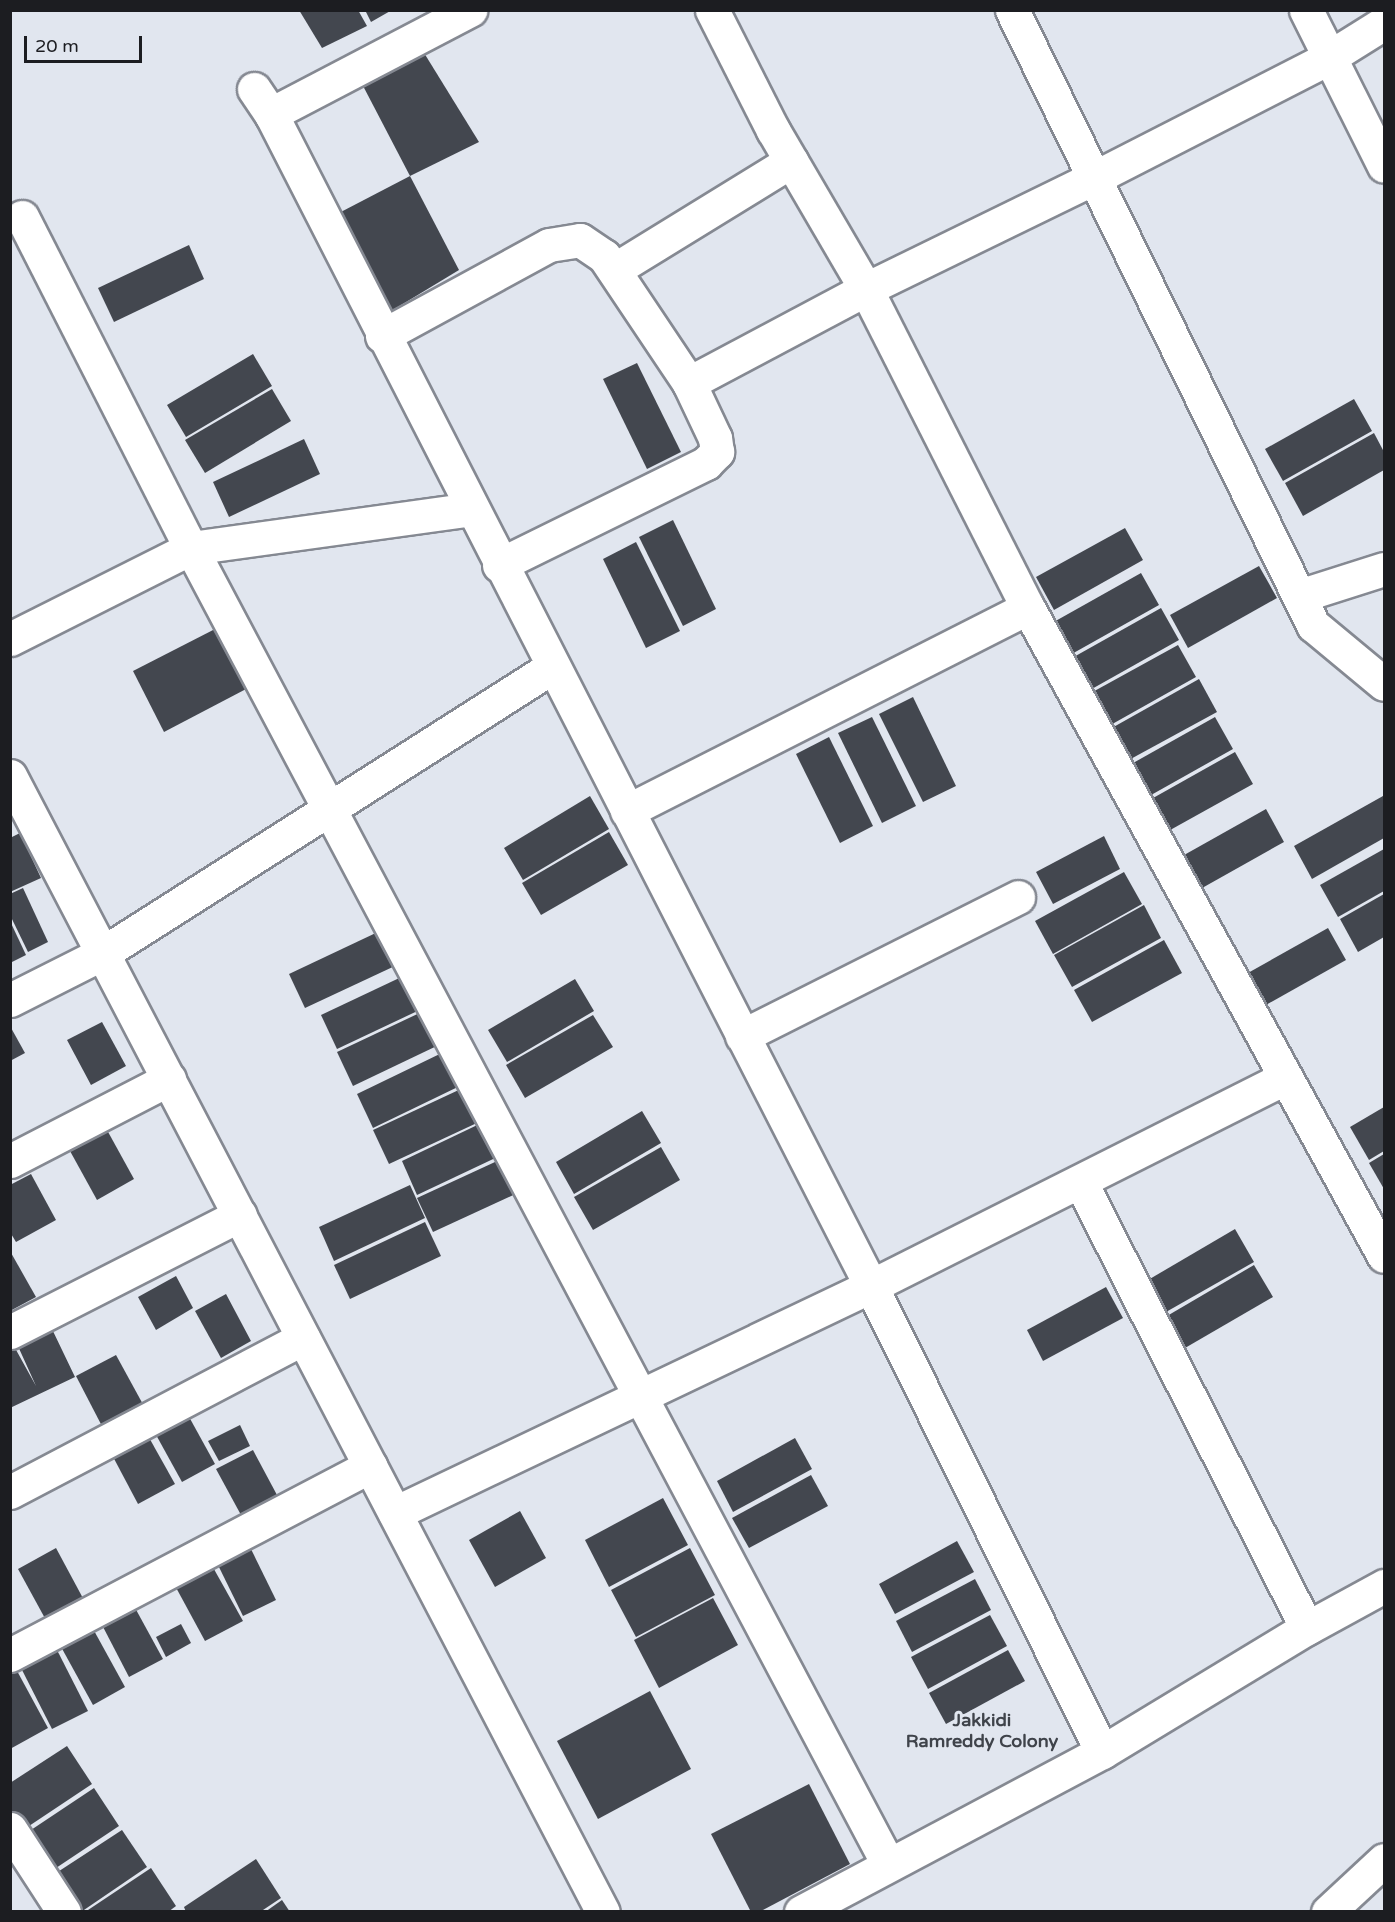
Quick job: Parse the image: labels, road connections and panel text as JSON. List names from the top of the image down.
{
  "districts": ["Jakkidi Ramreddy Colony"],
  "scale_bar": "20 m"
}
